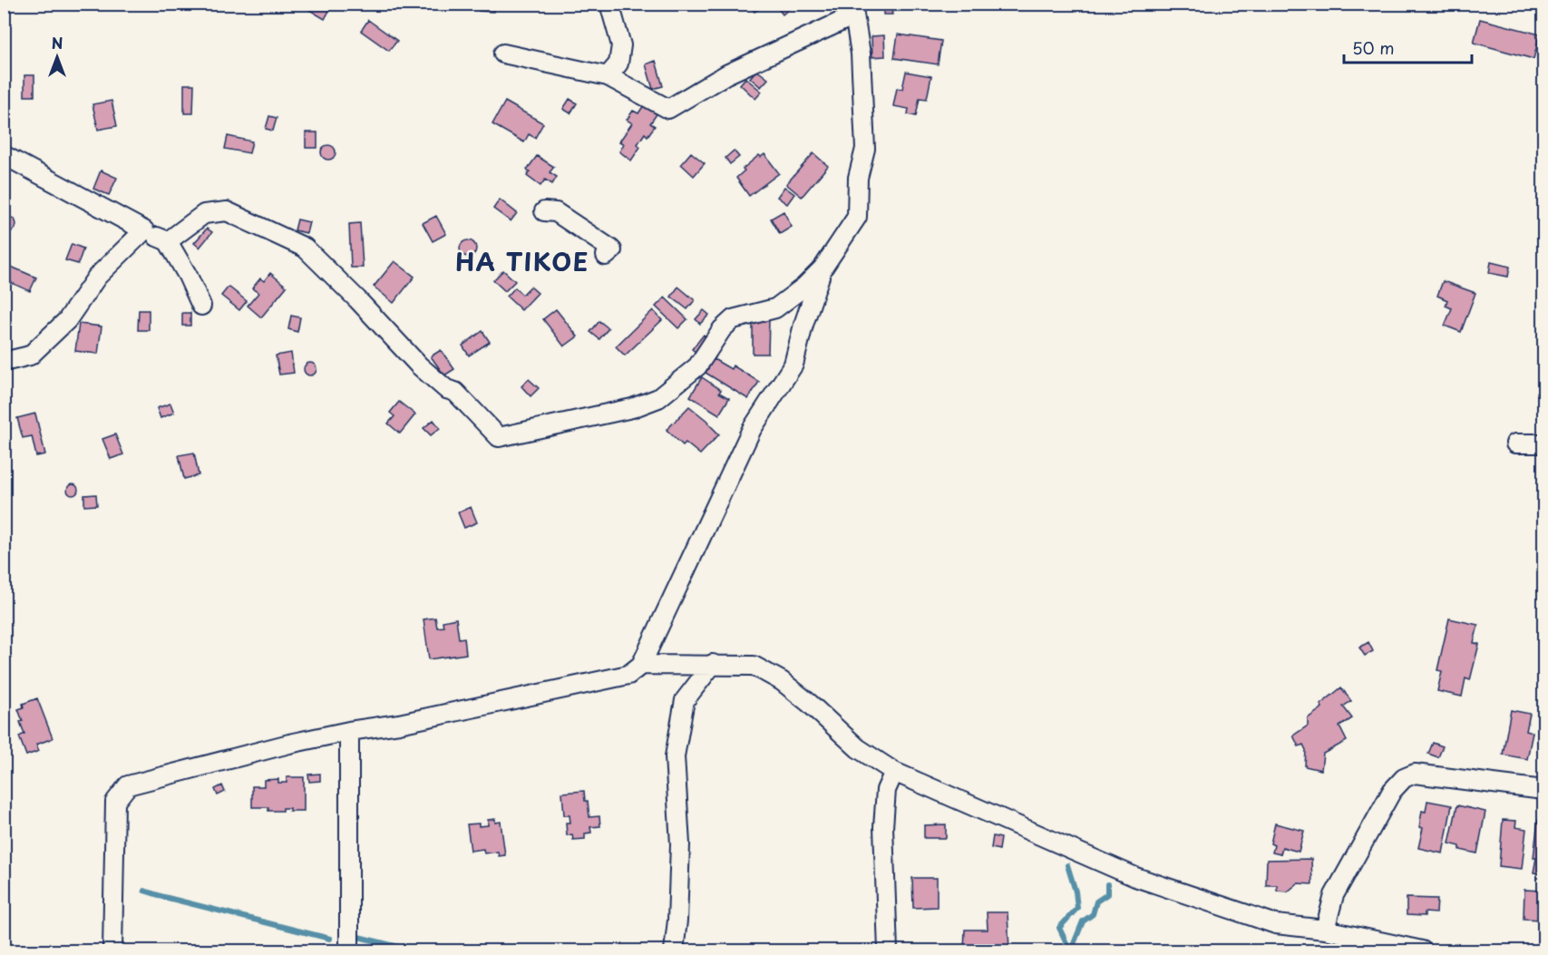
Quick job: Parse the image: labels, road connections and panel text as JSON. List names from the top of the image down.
{
  "districts": ["HA TIKOE"],
  "scale_bar": "50 m",
  "north": "top"
}
